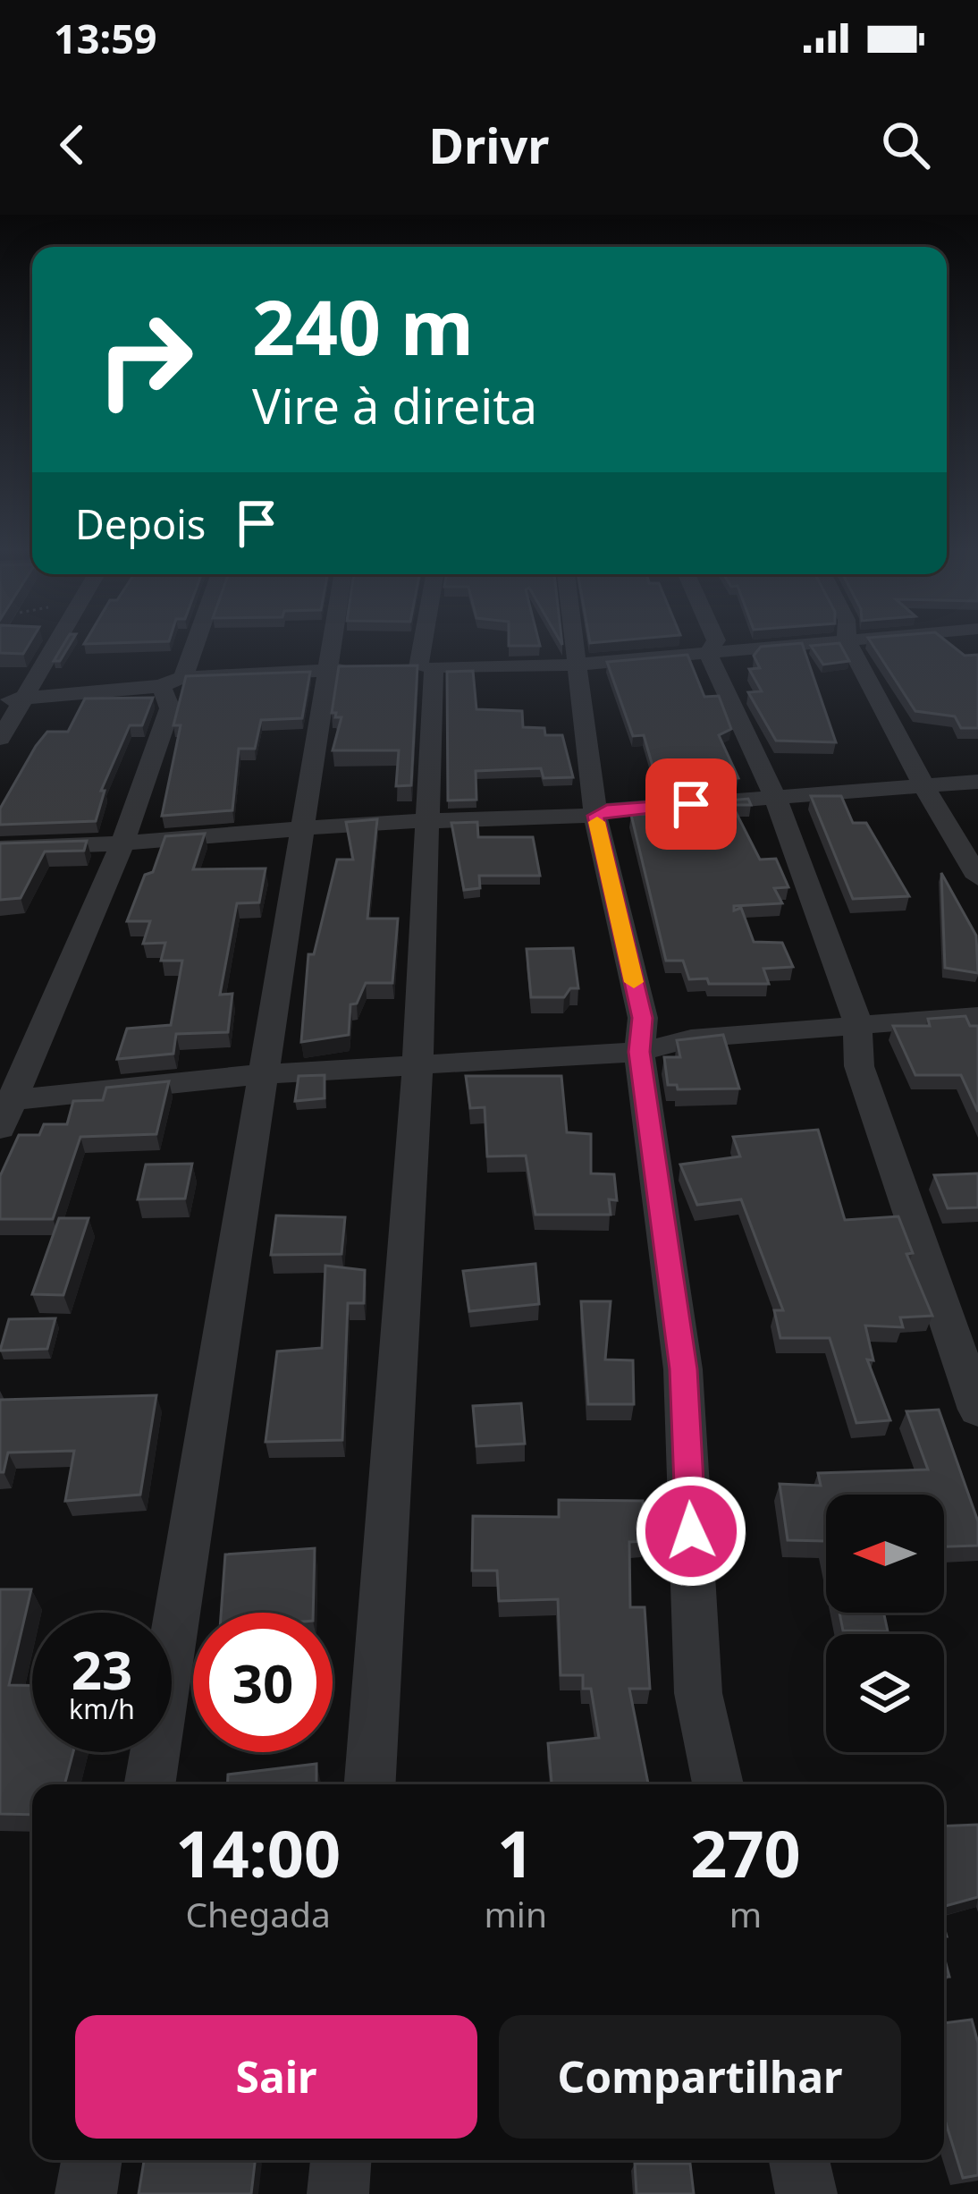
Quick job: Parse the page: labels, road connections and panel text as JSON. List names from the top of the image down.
{
  "north": "left",
  "page": {
    "status": "13:59",
    "header": "Drivr",
    "turn": ["240 m", "Vire à direita"],
    "then": "Depois",
    "speed": "23 km/h",
    "limit": "30",
    "eta": [
      "14:00",
      "Chegada",
      "1",
      "min",
      "270",
      "m"
    ],
    "buttons": ["Sair", "Compartilhar"]
  }
}
